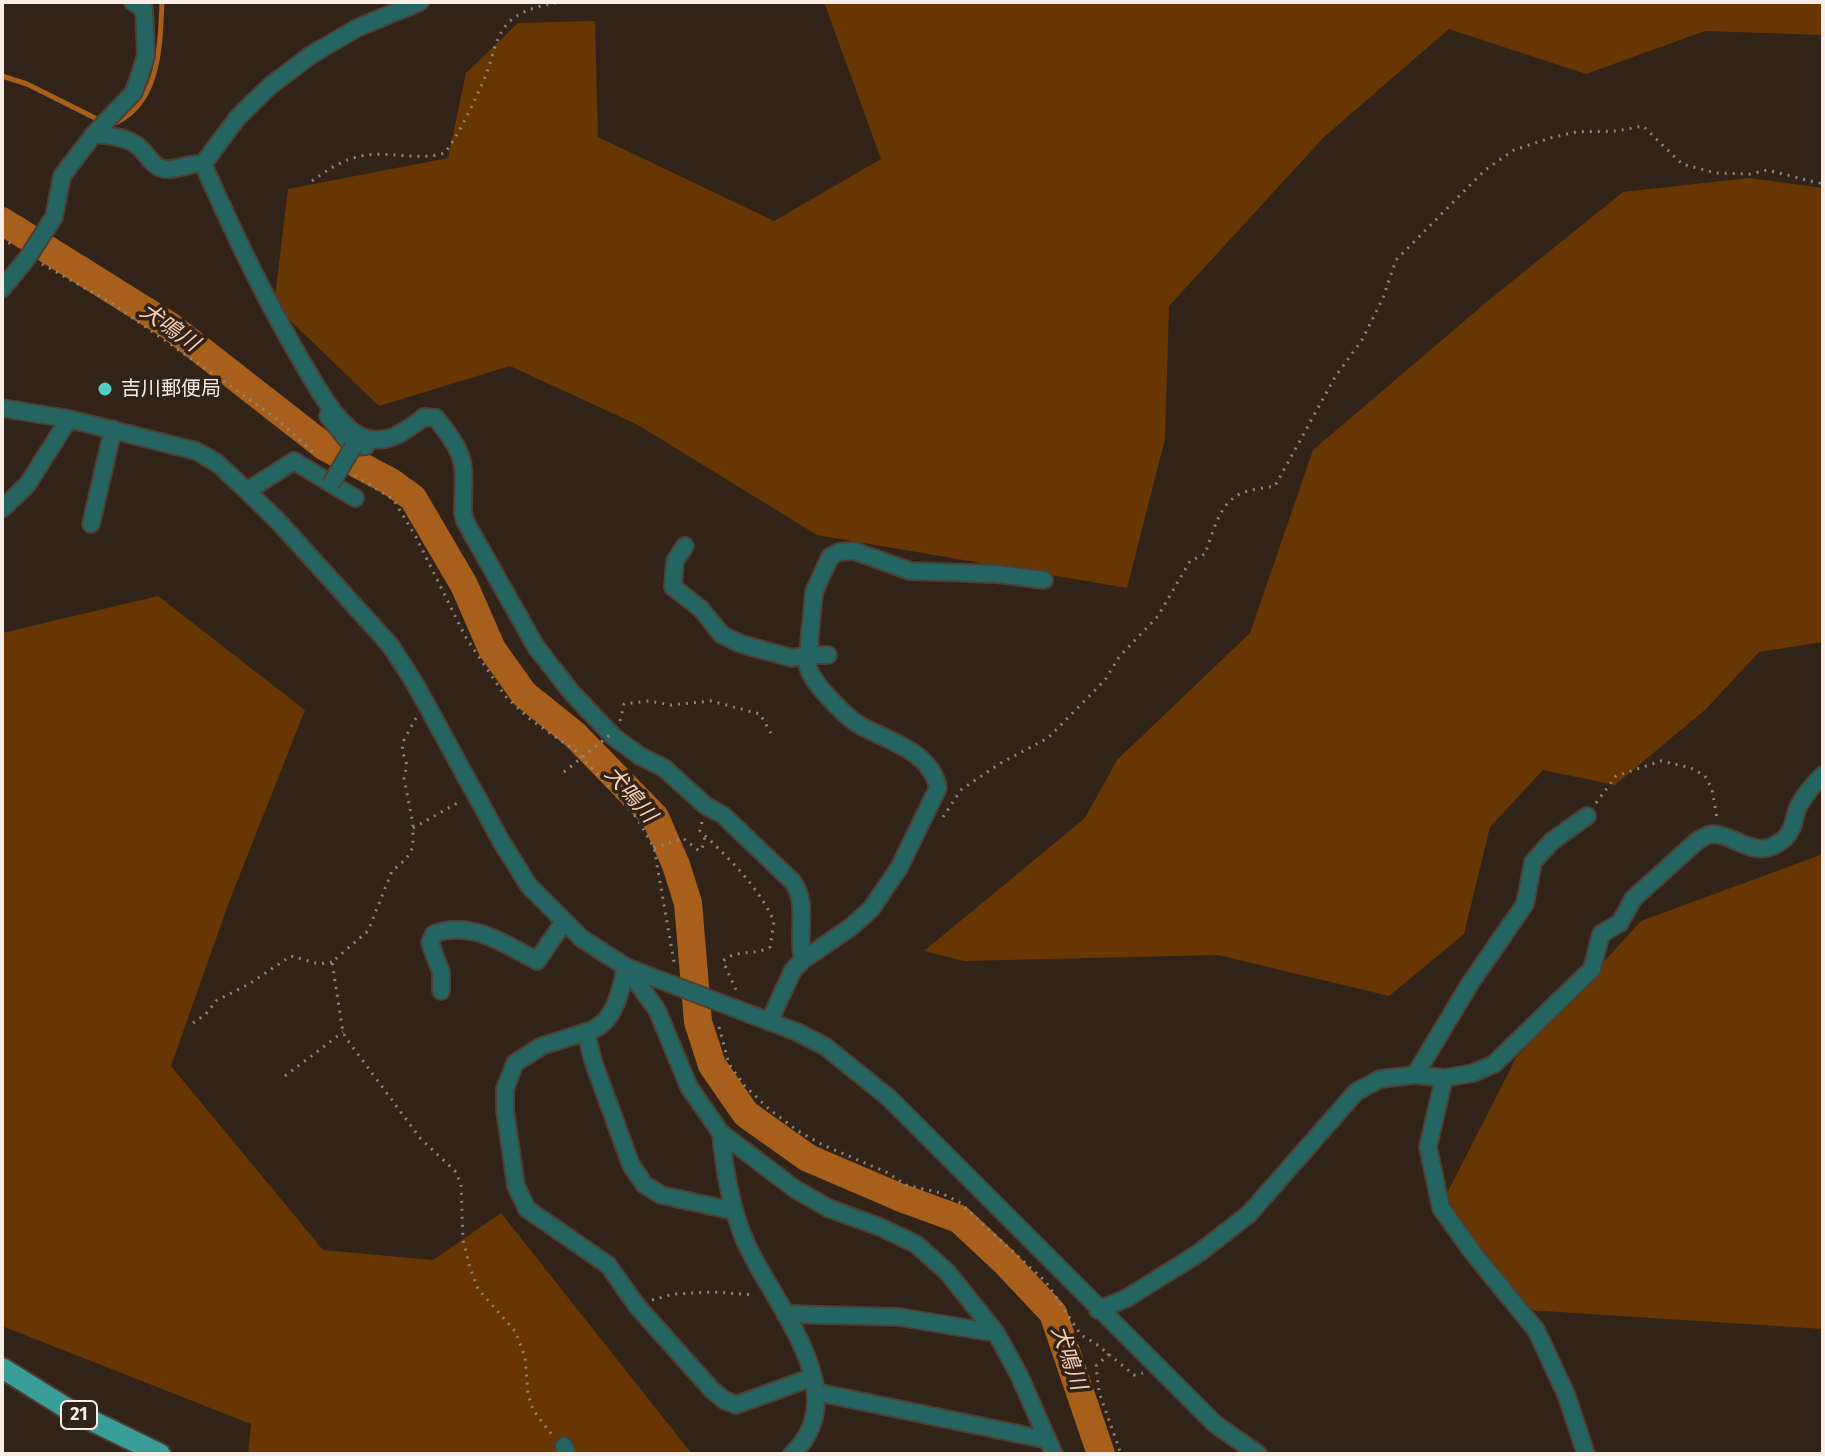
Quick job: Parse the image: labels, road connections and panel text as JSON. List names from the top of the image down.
{
  "streets": {
    "main road": ["21"]
  },
  "water": ["犬鳴川"],
  "places": ["吉川郵便局"]
}
